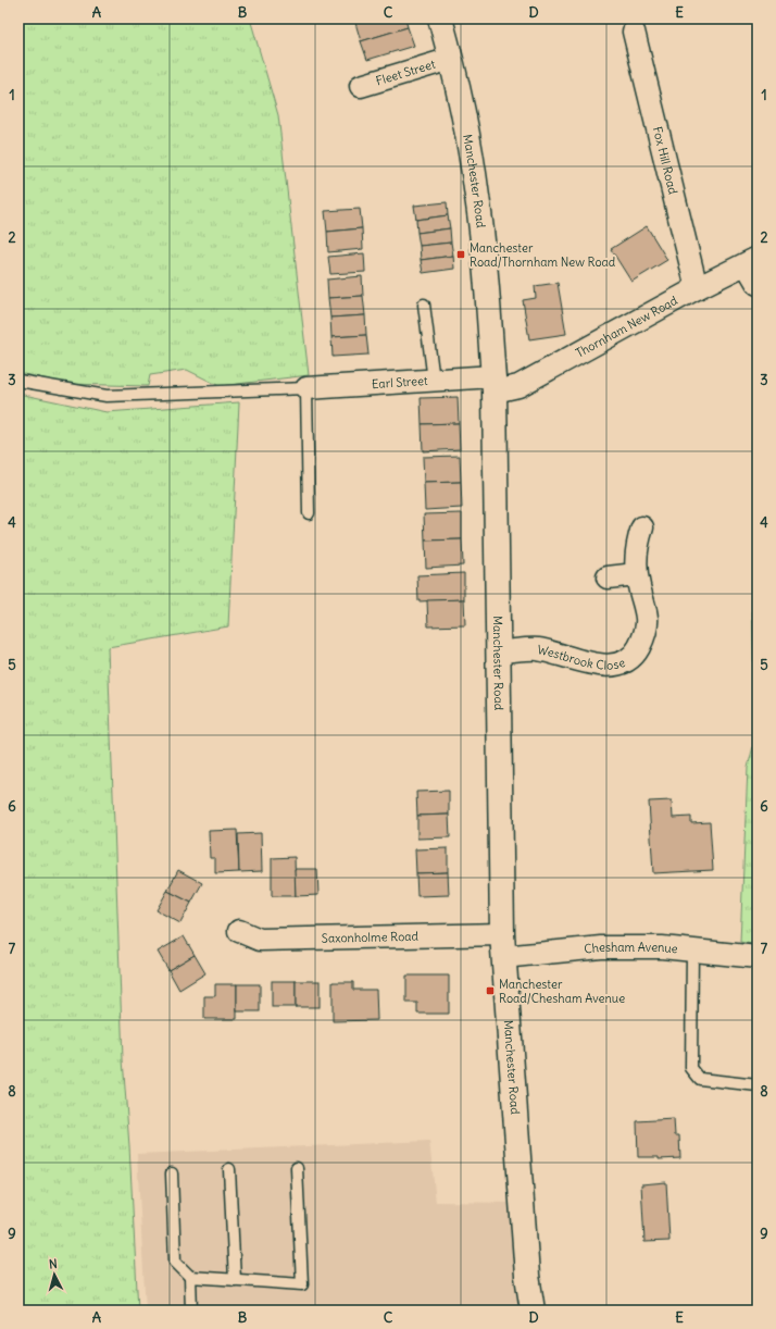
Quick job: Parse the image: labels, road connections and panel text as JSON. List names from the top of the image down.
{
  "streets": {
    "main road": ["Manchester Road"],
    "street": [
      "Fleet Street",
      "Fox Hill Road",
      "Thornham New Road",
      "Earl Street",
      "Westbrook Close",
      "Saxonholme Road",
      "Chesham Avenue"
    ]
  },
  "crossings": [
    ["Fleet Street", "Manchester Road"],
    ["Fox Hill Road", "Thornham New Road"],
    ["Manchester Road", "Thornham New Road"],
    ["Manchester Road", "Earl Street"],
    ["Manchester Road", "Westbrook Close"],
    ["Manchester Road", "Saxonholme Road"],
    ["Manchester Road", "Chesham Avenue"],
    ["Thornham New Road", "Earl Street"]
  ],
  "places": {
    "transit": ["Manchester Road/Thornham New Road", "Manchester Road/Chesham Avenue"]
  },
  "north": "top",
  "grid": {
    "columns": [
      "A",
      "B",
      "C",
      "D",
      "E"
    ],
    "rows": [
      "1",
      "2",
      "3",
      "4",
      "5",
      "6",
      "7",
      "8",
      "9"
    ]
  }
}
